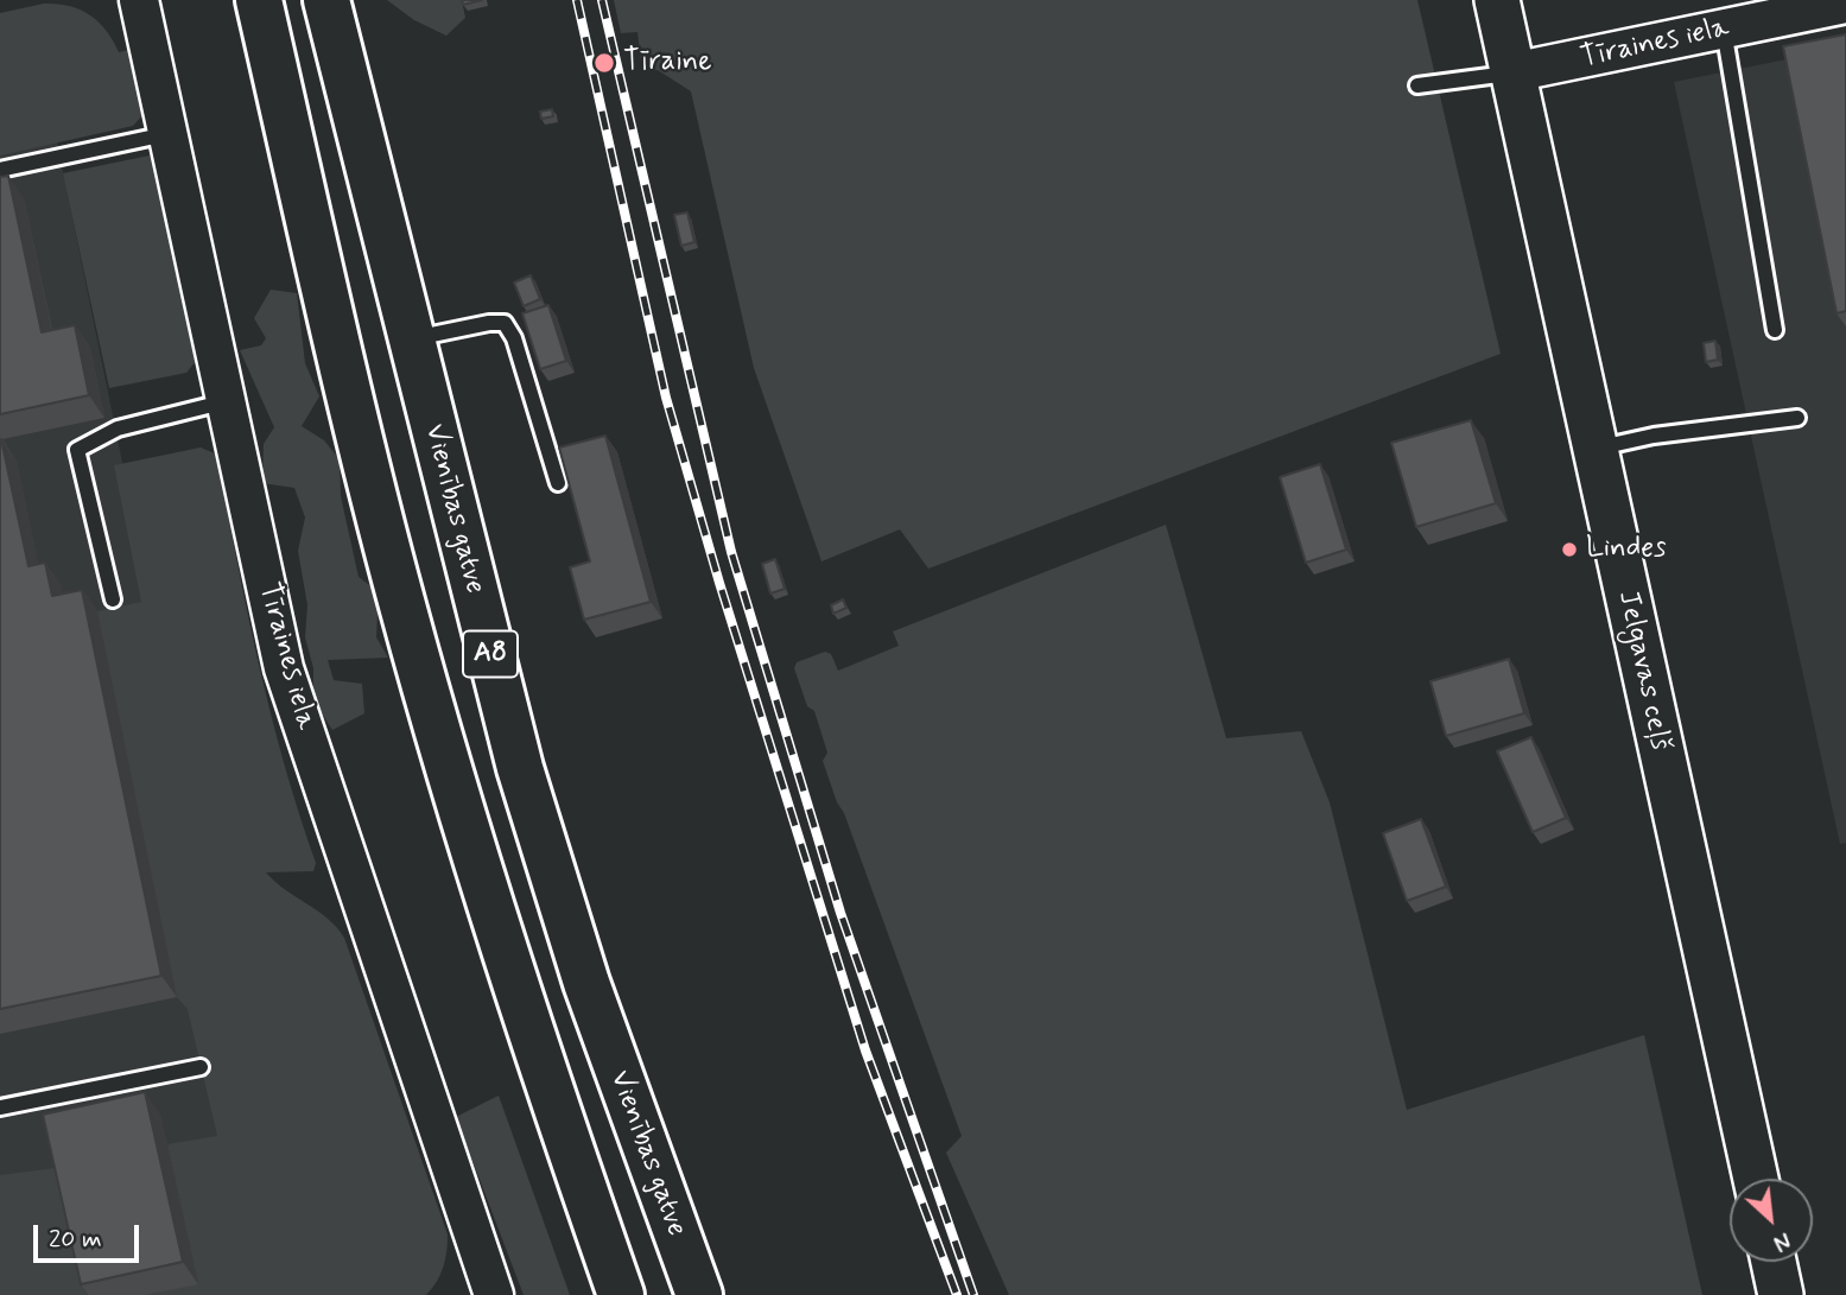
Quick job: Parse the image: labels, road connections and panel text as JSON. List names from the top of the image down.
{
  "streets": {
    "highway": ["Vienības gatve", "A8"],
    "main road": ["Jelgavas ceļš"],
    "street": ["Tīraines iela"]
  },
  "crossings": [
    ["Tīraines iela", "Jelgavas ceļš"]
  ],
  "places": ["Tīraine", "Lindes"],
  "scale_bar": "20 m",
  "north": "bottom right"
}
